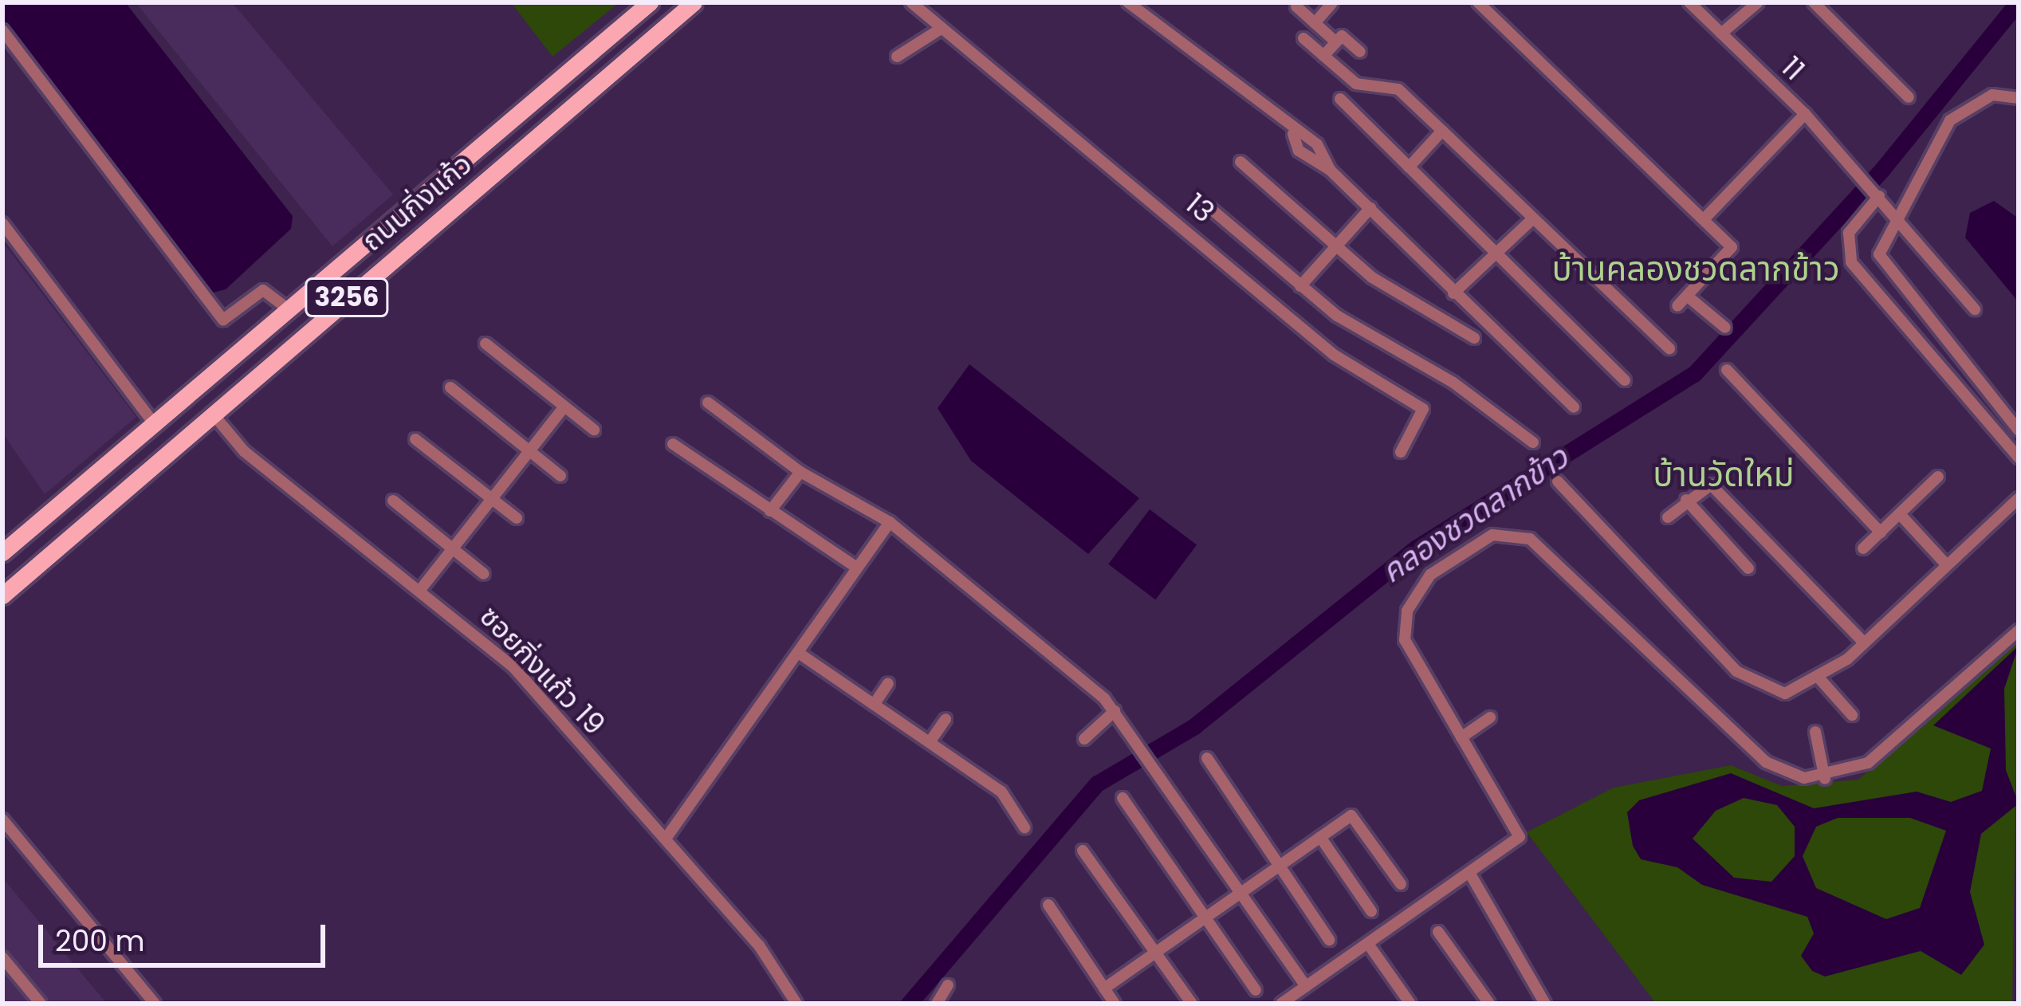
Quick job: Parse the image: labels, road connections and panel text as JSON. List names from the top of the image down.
{
  "streets": {
    "main road": ["ถนนกิ่งแก้ว", "3256"],
    "street": ["11", "13", "ซอยกิ่งแก้ว 19"]
  },
  "crossings": [
    ["ถนนกิ่งแก้ว", "ซอยกิ่งแก้ว 19"]
  ],
  "districts": ["บ้านคลองชวดลากข้าว", "บ้านวัดใหม่"],
  "water": ["คลองชวดลากข้าว"],
  "scale_bar": "200 m"
}
